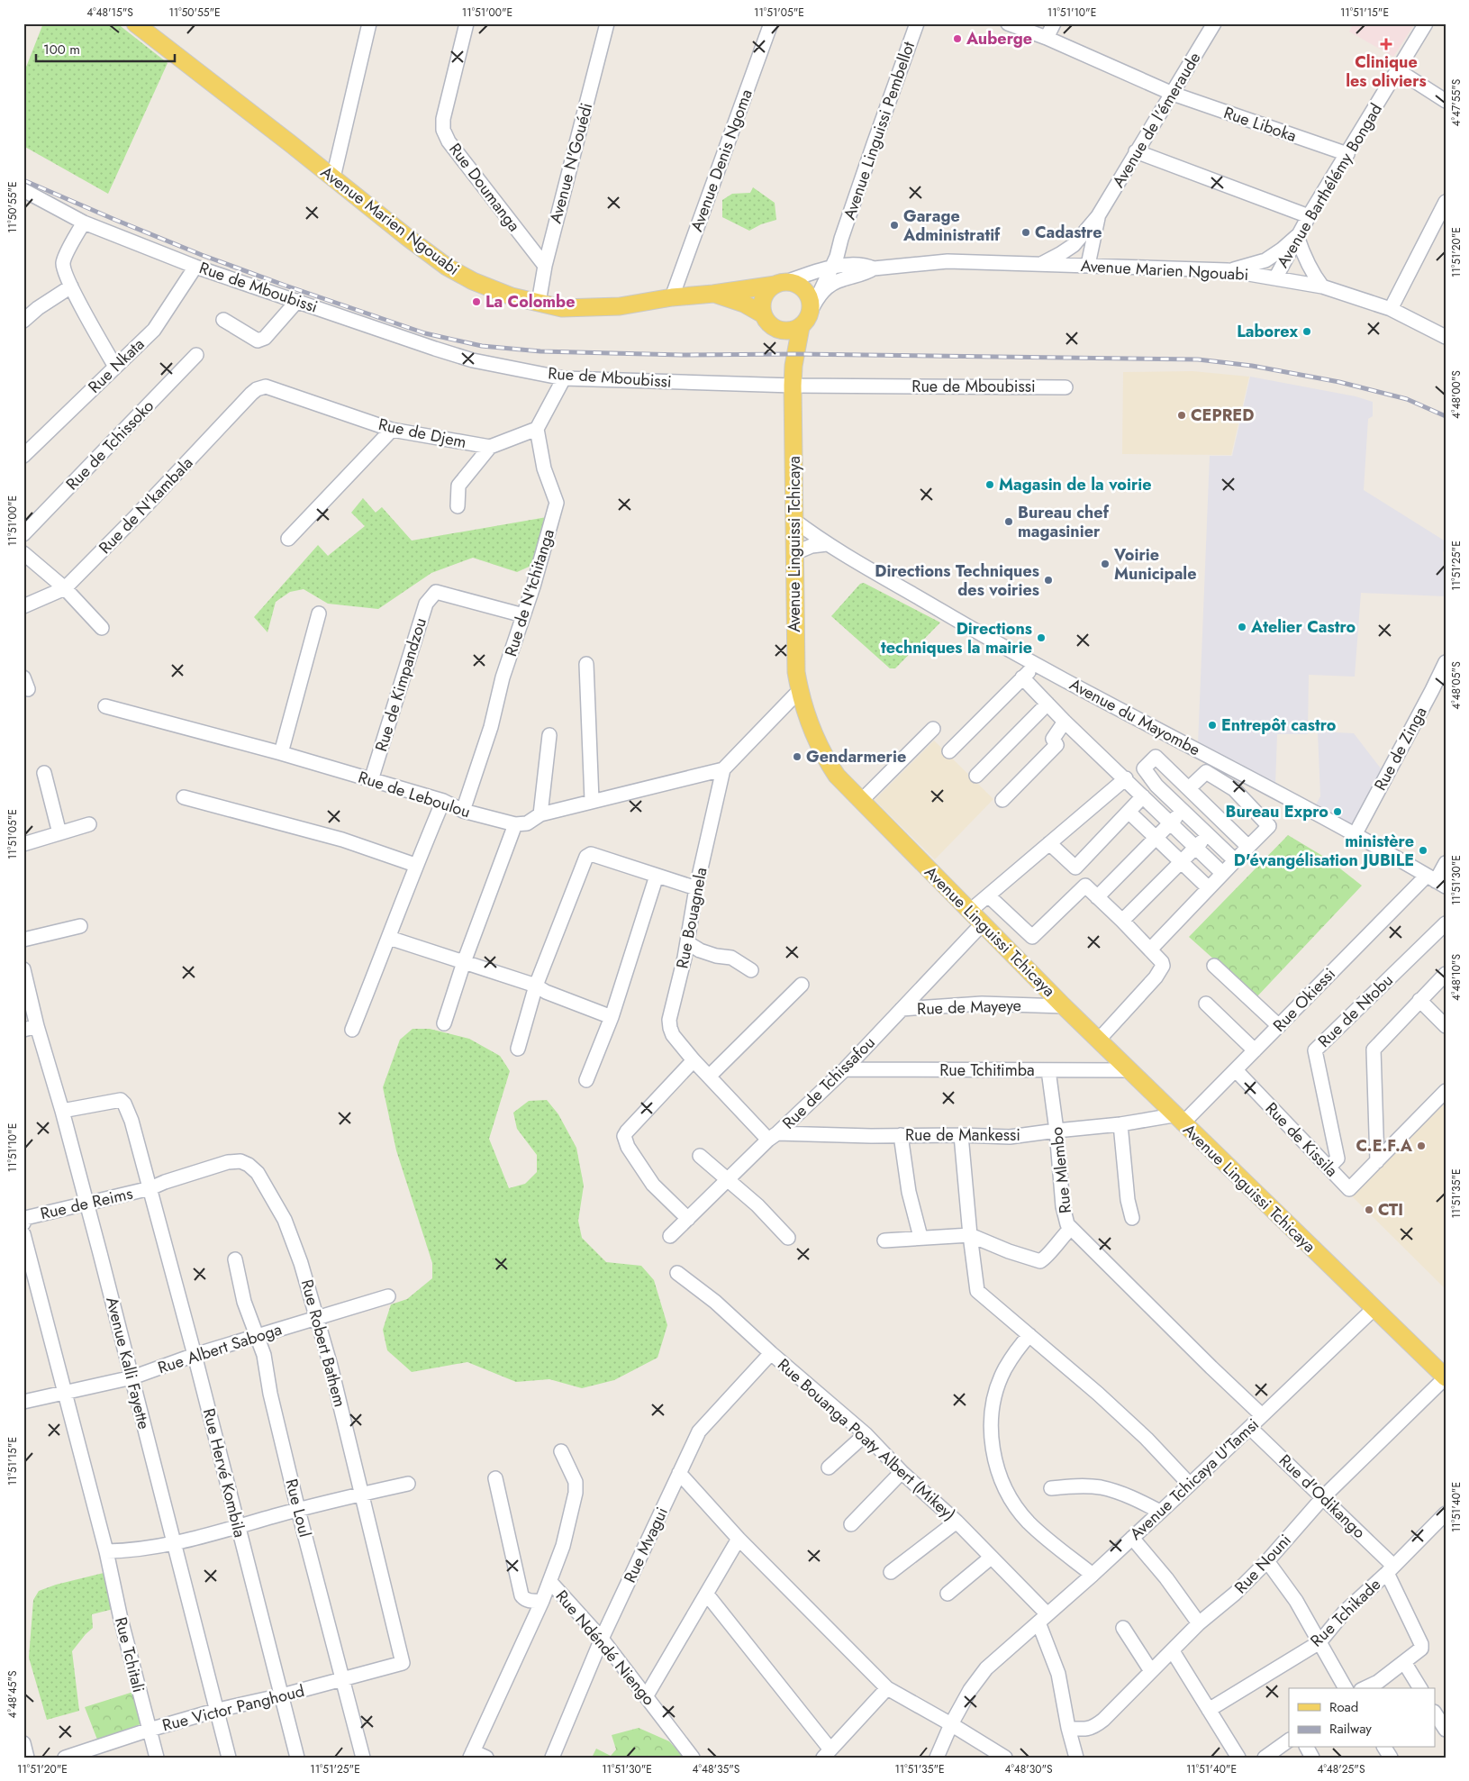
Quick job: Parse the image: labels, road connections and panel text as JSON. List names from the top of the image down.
{
  "streets": {
    "main road": ["Avenue Marien Ngouabi", "Avenue Linguissi Tchicaya"],
    "street": [
      "Avenue de l'émeraude",
      "Rue Liboka",
      "Avenue Linguissi Pembellot",
      "Avenue Denis Ngoma",
      "Avenue N'Gouédi",
      "Avenue Barthélémy Bongad",
      "Rue Doumanga",
      "Rue de Mboubissi",
      "Rue Nkata",
      "Rue de Djem",
      "Rue de Tchissoko",
      "Rue de N'kambala",
      "Rue de N'tchitanga",
      "Rue de Kimpandzou",
      "Avenue du Mayombe",
      "Rue de Zinga",
      "Rue de Leboulou",
      "Rue Bouagnela",
      "Rue Okiessi",
      "Rue de Mayeye",
      "Rue de Ntobu",
      "Rue Tchitimba",
      "Rue de Tchissafou",
      "Rue de Mankessi",
      "Rue de Kissila",
      "Rue Mlembo",
      "Rue de Reims",
      "Rue Robert Bathem",
      "Rue Albert Saboga",
      "Avenue Kalli Fayette",
      "Rue Bouanga Poaty Albert (Mikey)",
      "Rue Hervé Kombila",
      "Avenue Tchicaya U'Tamsi",
      "Rue d'Odikango",
      "Rue Loul",
      "Rue Mvagui",
      "Rue Nouni",
      "Rue Tchikade",
      "Rue Ndéndé Niengo",
      "Rue Tchitali",
      "Rue Victor Panghoud"
    ]
  },
  "crossings": [
    ["Avenue de l'émeraude", "Rue Liboka"],
    ["Avenue de l'émeraude", "Avenue Marien Ngouabi"],
    ["Rue Liboka", "Avenue Barthélémy Bongad"],
    ["Avenue Linguissi Pembellot", "Avenue Marien Ngouabi"],
    ["Avenue Denis Ngoma", "Avenue Marien Ngouabi"],
    ["Avenue N'Gouédi", "Rue Doumanga"],
    ["Avenue N'Gouédi", "Avenue Marien Ngouabi"],
    ["Avenue Barthélémy Bongad", "Avenue Marien Ngouabi"],
    ["Rue de Mboubissi", "Rue Nkata"],
    ["Rue de Mboubissi", "Avenue Linguissi Tchicaya"],
    ["Rue de Djem", "Rue de N'kambala"],
    ["Avenue Linguissi Tchicaya", "Avenue du Mayombe"],
    ["Avenue Linguissi Tchicaya", "Rue Okiessi"],
    ["Avenue Linguissi Tchicaya", "Rue de Mayeye"],
    ["Avenue Linguissi Tchicaya", "Rue Tchitimba"],
    ["Avenue Linguissi Tchicaya", "Rue de Tchissafou"],
    ["Avenue Linguissi Tchicaya", "Rue de Mankessi"],
    ["Avenue Linguissi Tchicaya", "Avenue Tchicaya U'Tamsi"],
    ["Avenue Linguissi Tchicaya", "Rue Nouni"],
    ["Rue de N'tchitanga", "Rue de Kimpandzou"],
    ["Rue de N'tchitanga", "Rue de Leboulou"],
    ["Rue de Kimpandzou", "Rue de Leboulou"],
    ["Avenue du Mayombe", "Rue de Zinga"],
    ["Avenue du Mayombe", "Rue Okiessi"],
    ["Rue Bouagnela", "Rue de Tchissafou"],
    ["Rue Bouagnela", "Rue de Mankessi"],
    ["Rue Okiessi", "Rue de Mankessi"],
    ["Rue Okiessi", "Rue de Kissila"],
    ["Rue de Mayeye", "Rue de Tchissafou"],
    ["Rue de Ntobu", "Rue de Kissila"],
    ["Rue Tchitimba", "Rue de Tchissafou"],
    ["Rue Tchitimba", "Rue Mlembo"],
    ["Rue de Tchissafou", "Rue de Mankessi"],
    ["Rue de Mankessi", "Rue Mlembo"],
    ["Rue Mlembo", "Avenue Tchicaya U'Tamsi"],
    ["Rue de Reims", "Rue Robert Bathem"],
    ["Rue de Reims", "Avenue Kalli Fayette"],
    ["Rue de Reims", "Rue Hervé Kombila"],
    ["Rue de Reims", "Rue Tchitali"],
    ["Rue Robert Bathem", "Rue Albert Saboga"],
    ["Rue Robert Bathem", "Rue Hervé Kombila"],
    ["Rue Robert Bathem", "Rue Victor Panghoud"],
    ["Rue Albert Saboga", "Avenue Kalli Fayette"],
    ["Rue Albert Saboga", "Rue Hervé Kombila"],
    ["Rue Albert Saboga", "Rue Loul"],
    ["Rue Albert Saboga", "Rue Tchitali"],
    ["Avenue Kalli Fayette", "Rue Hervé Kombila"],
    ["Avenue Kalli Fayette", "Rue Victor Panghoud"],
    ["Rue Bouanga Poaty Albert (Mikey)", "Avenue Tchicaya U'Tamsi"],
    ["Rue Bouanga Poaty Albert (Mikey)", "Rue Mvagui"],
    ["Rue Hervé Kombila", "Rue Victor Panghoud"],
    ["Avenue Tchicaya U'Tamsi", "Rue d'Odikango"],
    ["Rue d'Odikango", "Rue Nouni"],
    ["Rue d'Odikango", "Rue Tchikade"],
    ["Rue Loul", "Rue Victor Panghoud"],
    ["Rue Mvagui", "Rue Ndéndé Niengo"],
    ["Rue Tchitali", "Rue Victor Panghoud"]
  ],
  "places": {
    "other": [
      "Auberge",
      "Garage Administratif",
      "Cadastre",
      "La Colombe",
      "Laborex",
      "CEPRED",
      "Magasin de la voirie",
      "Bureau chef magasinier",
      "Voirie Municipale",
      "Directions Techniques des voiries",
      "Atelier Castro",
      "Directions techniques la mairie",
      "Entrepôt castro",
      "Gendarmerie",
      "Bureau Expro",
      "ministère D'évangélisation JUBILE",
      "C.E.F.A",
      "CTI"
    ],
    "health": ["Clinique les oliviers"]
  },
  "legend": ["Road", "Railway"],
  "scale_bar": "100 m",
  "coordinates": [
    "4°48'15\"S",
    "11°50'55\"E",
    "11°51'00\"E",
    "11°51'05\"E",
    "11°51'10\"E",
    "11°51'15\"E",
    "4°47'55\"S",
    "11°51'20\"E",
    "4°48'00\"S",
    "11°51'25\"E",
    "4°48'05\"S",
    "11°51'30\"E",
    "4°48'10\"S",
    "11°51'35\"E",
    "11°51'40\"E",
    "4°48'45\"S",
    "4°48'35\"S",
    "4°48'30\"S",
    "4°48'25\"S"
  ]
}
